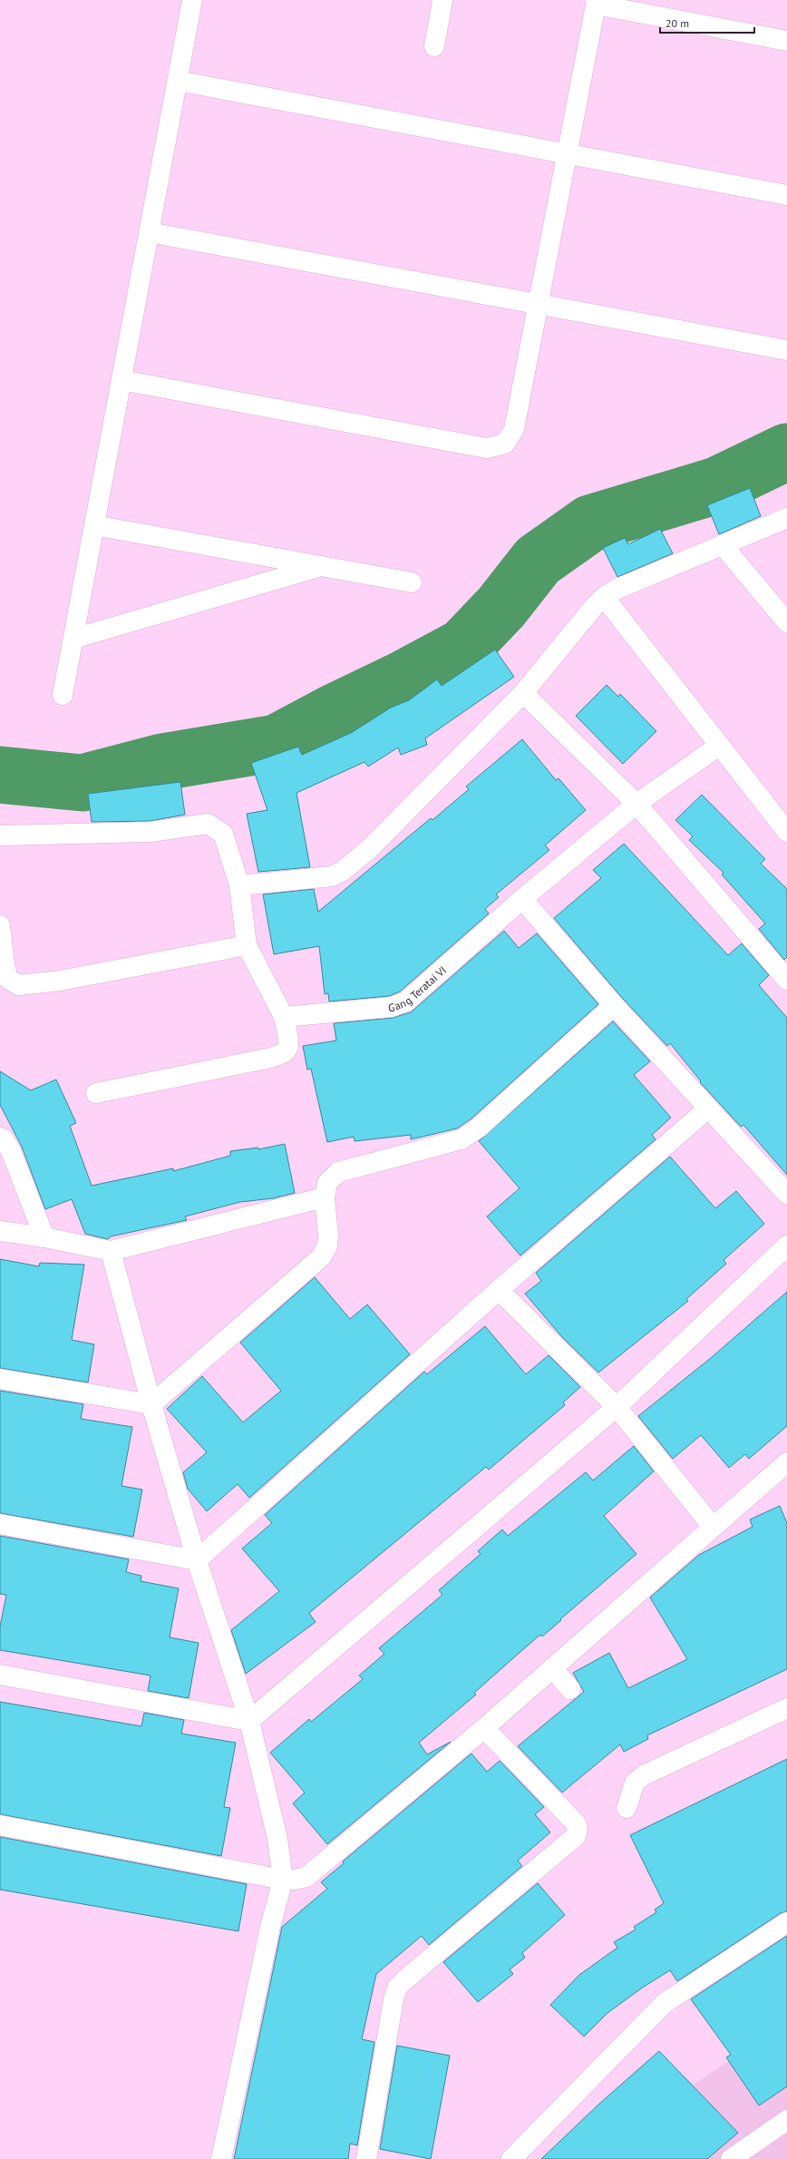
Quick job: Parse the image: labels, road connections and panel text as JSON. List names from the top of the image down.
{
  "streets": {
    "street": ["Gang Teratai VI"]
  },
  "scale_bar": "20 m"
}
